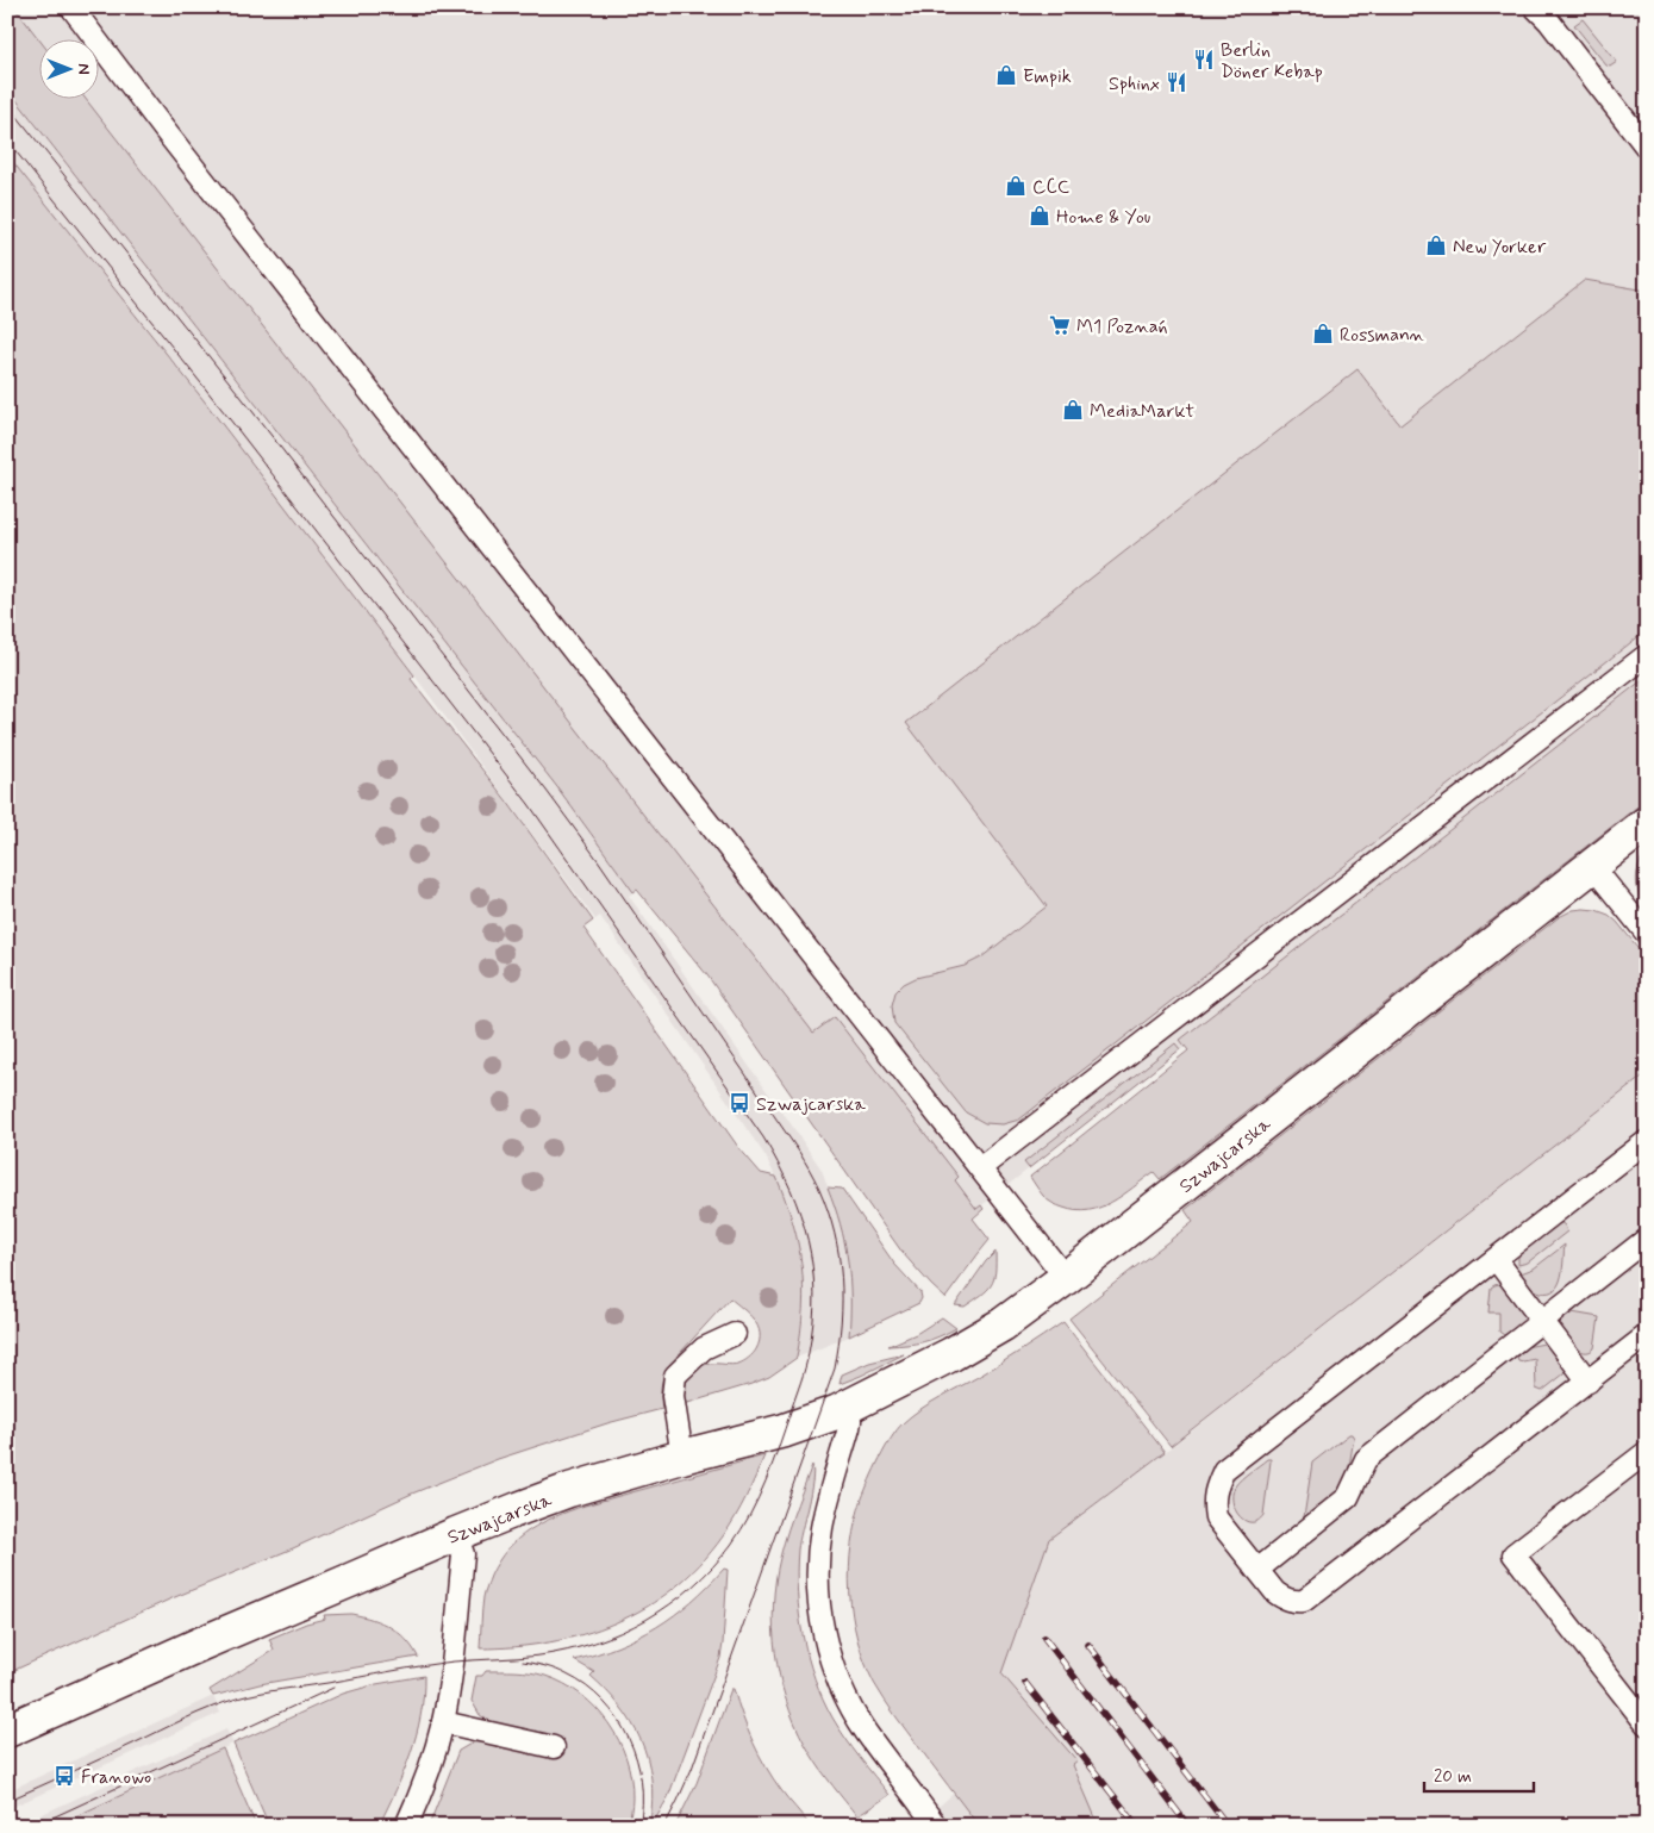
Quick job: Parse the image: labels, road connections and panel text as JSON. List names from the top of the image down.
{
  "streets": {
    "street": ["Szwajcarska"]
  },
  "places": {
    "restaurant": ["Berlin Döner Kebap", "Sphinx"],
    "shop": [
      "Empik",
      "CCC",
      "Home & You",
      "New Yorker",
      "Rossmann",
      "MediaMarkt"
    ],
    "supermarket": ["M1 Poznań"],
    "bus stop": ["Szwajcarska", "Franowo"]
  },
  "scale_bar": "20 m",
  "north": "right"
}
